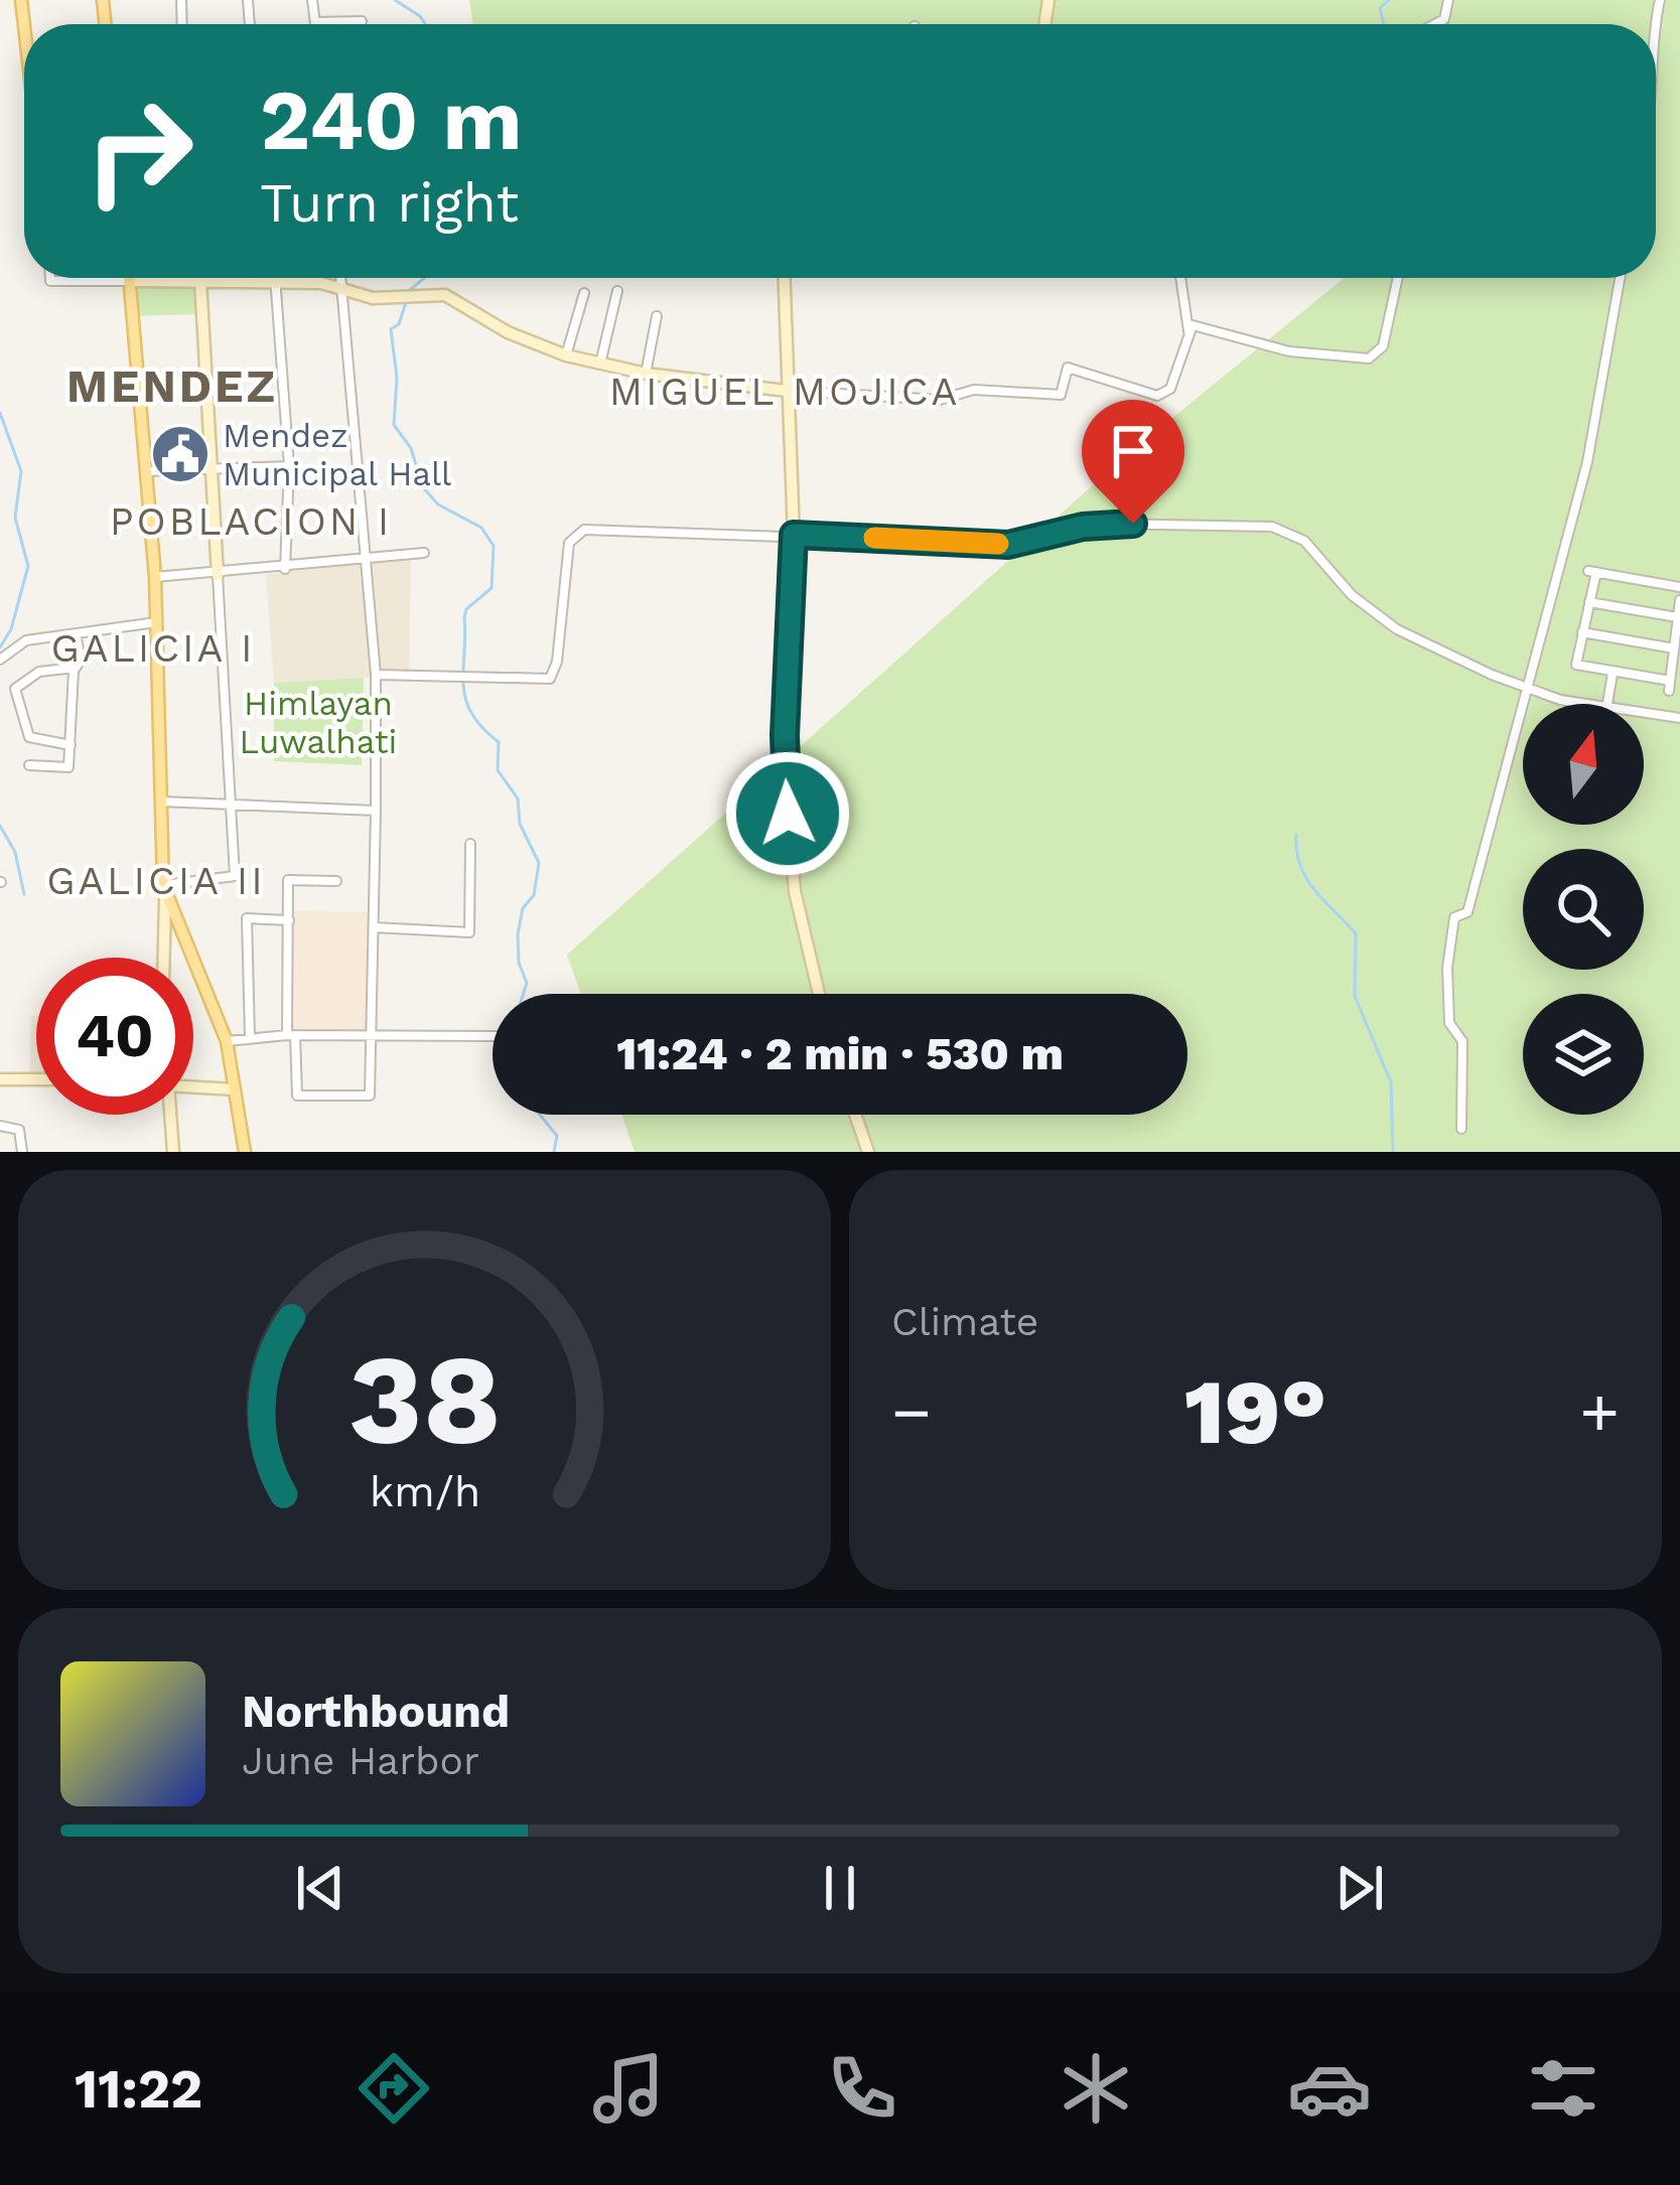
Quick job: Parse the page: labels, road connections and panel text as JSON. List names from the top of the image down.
{
  "districts": [
    "MENDEZ",
    "MIGUEL MOJICA",
    "POBLACION I",
    "GALICIA I",
    "GALICIA II"
  ],
  "parks": ["Himlayan Luwalhati"],
  "places": {
    "public building": ["Mendez Municipal Hall"]
  },
  "north": "top",
  "page": {
    "turn": ["240 m", "Turn right"],
    "limit": "40",
    "trip": "11:24 · 2 min · 530 m",
    "tile": "Climate",
    "heat": ["−", "19°", "+"],
    "song": ["Northbound", "June Harbor"],
    "tabs": "11:22",
    "gauge": ["38", "km/h"]
  }
}
